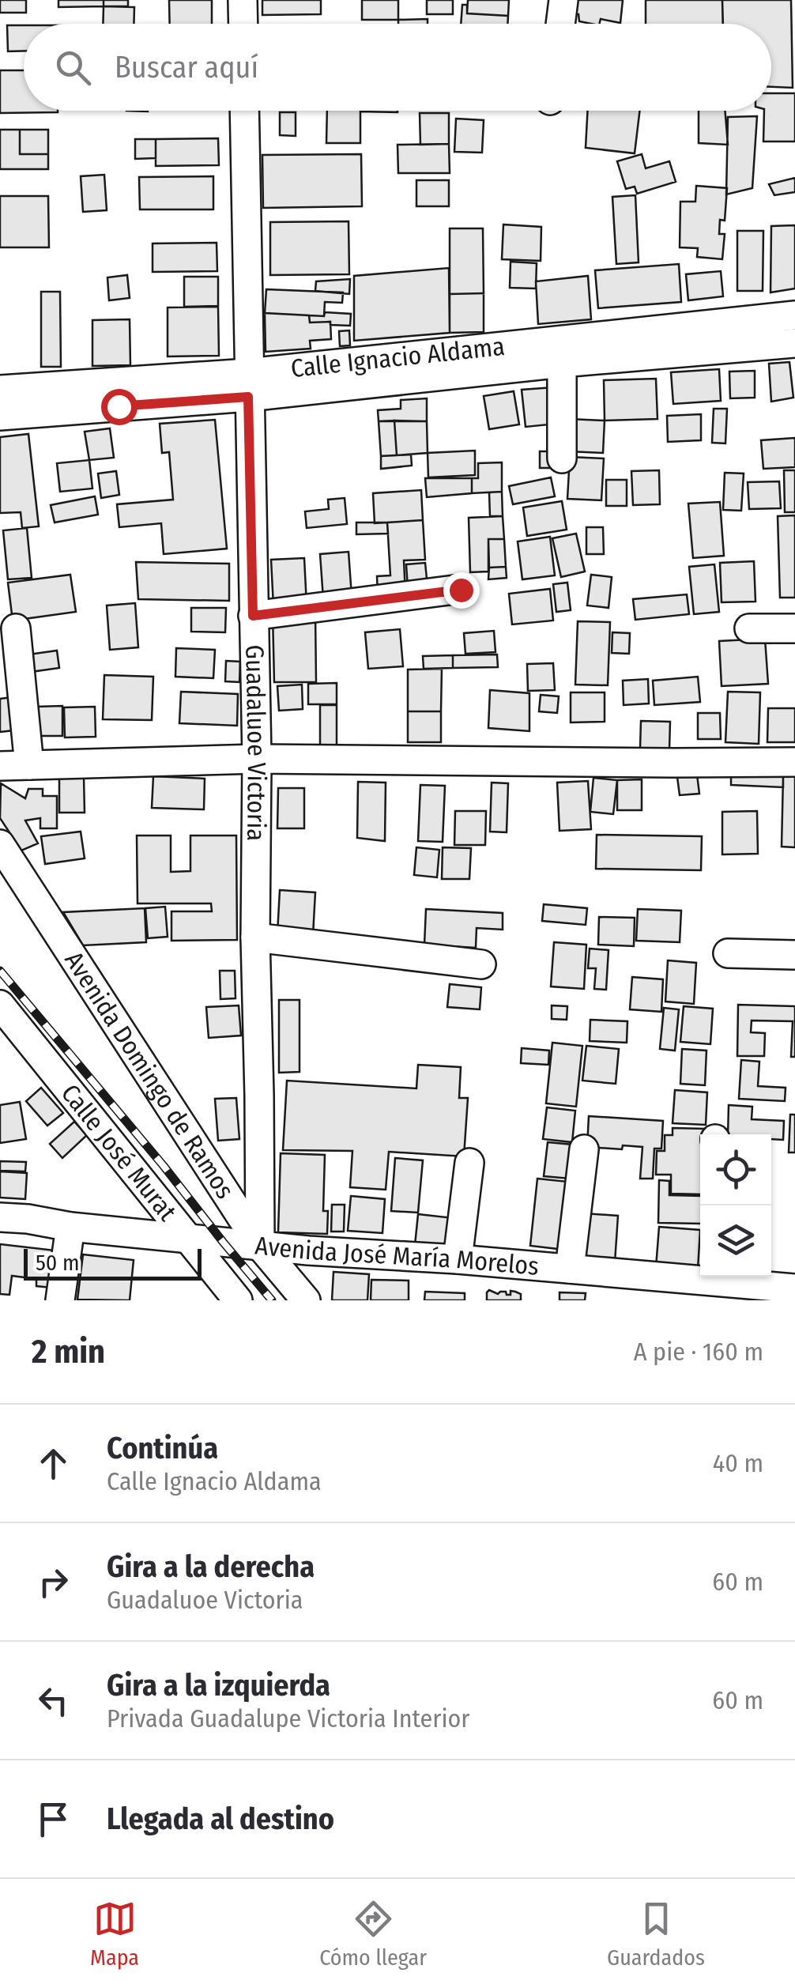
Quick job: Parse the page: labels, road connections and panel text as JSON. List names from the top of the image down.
{
  "streets": {
    "street": [
      "Calle Ignacio Aldama",
      "Guadaluoe Victoria",
      "Avenida Domingo de Ramos",
      "Calle José Murat",
      "Avenida José María Morelos"
    ]
  },
  "crossings": [
    ["Calle Ignacio Aldama", "Guadaluoe Victoria"],
    ["Guadaluoe Victoria", "Avenida Domingo de Ramos"],
    ["Guadaluoe Victoria", "Avenida José María Morelos"],
    ["Avenida Domingo de Ramos", "Avenida José María Morelos"],
    ["Calle José Murat", "Avenida José María Morelos"]
  ],
  "scale_bar": "50 m",
  "page": {
    "search": "Buscar aquí",
    "scale": "50 m",
    "heading": ["2 min", "A pie · 160 m"],
    "list": [
      ["Continúa", "Calle Ignacio Aldama", "40 m"],
      ["Gira a la derecha", "Guadaluoe Victoria", "60 m"],
      ["Gira a la izquierda", "Privada Guadalupe Victoria Interior", "60 m"],
      "Llegada al destino"
    ],
    "nav": ["Mapa", "Cómo llegar", "Guardados"]
  }
}
